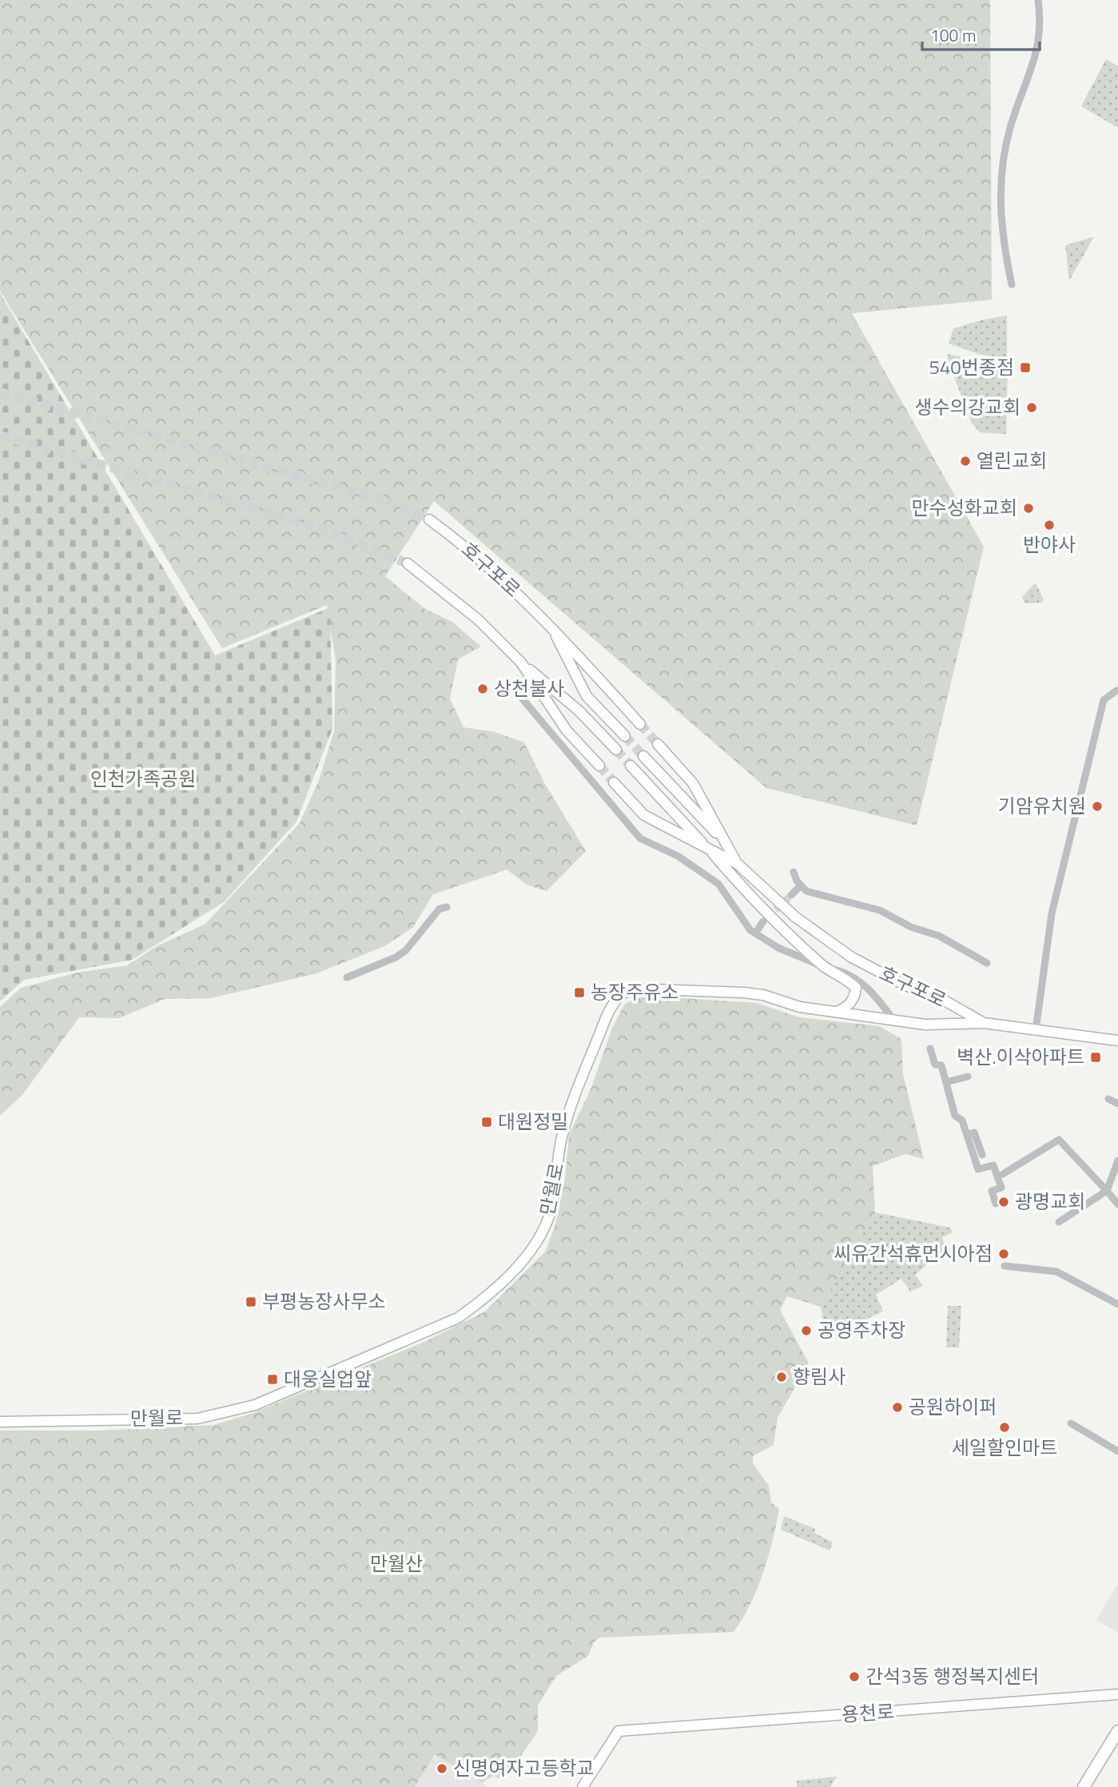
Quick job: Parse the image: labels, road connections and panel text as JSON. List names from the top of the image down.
{
  "streets": {
    "main road": ["호구포로", "만월로", "용천로"]
  },
  "crossings": [
    ["호구포로", "만월로"]
  ],
  "parks": ["인천가족공원", "만월산"],
  "places": {
    "transit": [
      "540번종점",
      "농장주유소",
      "벽산.이삭아파트",
      "대원정밀",
      "부평농장사무소",
      "대웅실업앞"
    ],
    "other": [
      "생수의강교회",
      "열린교회",
      "만수성화교회",
      "반야사",
      "상천불사",
      "기암유치원",
      "광명교회",
      "씨유간석휴먼시아점",
      "공영주차장",
      "향림사",
      "공원하이퍼",
      "세일할인마트",
      "간석3동 행정복지센터",
      "신명여자고등학교"
    ]
  },
  "scale_bar": "100 m"
}
